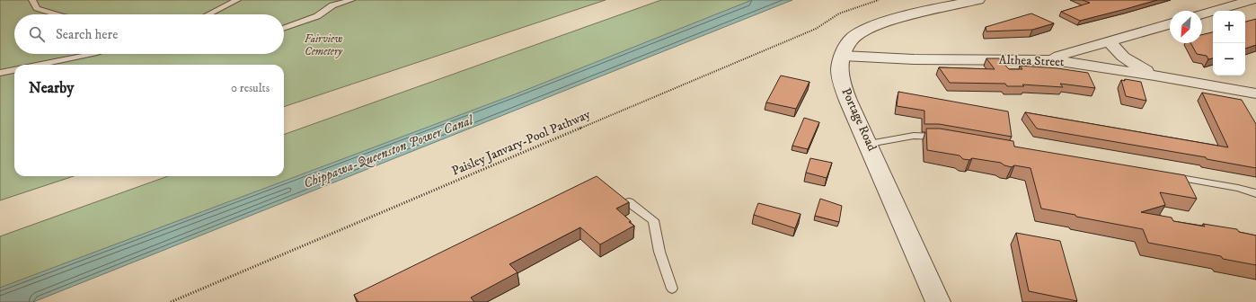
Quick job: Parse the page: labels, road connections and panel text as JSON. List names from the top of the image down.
{
  "streets": {
    "street": ["Althea Street", "Portage Road"],
    "path": ["Paisley Janvary-Pool Pathway"]
  },
  "crossings": [
    ["Althea Street", "Portage Road"]
  ],
  "water": ["Chippawa-Queenston Power Canal"],
  "parks": ["Fairview Cemetery"],
  "north": "bottom left",
  "page": {
    "map_buttons": ["+", "−"],
    "search": "Search here",
    "heading": ["Nearby", "0 results"]
  }
}
